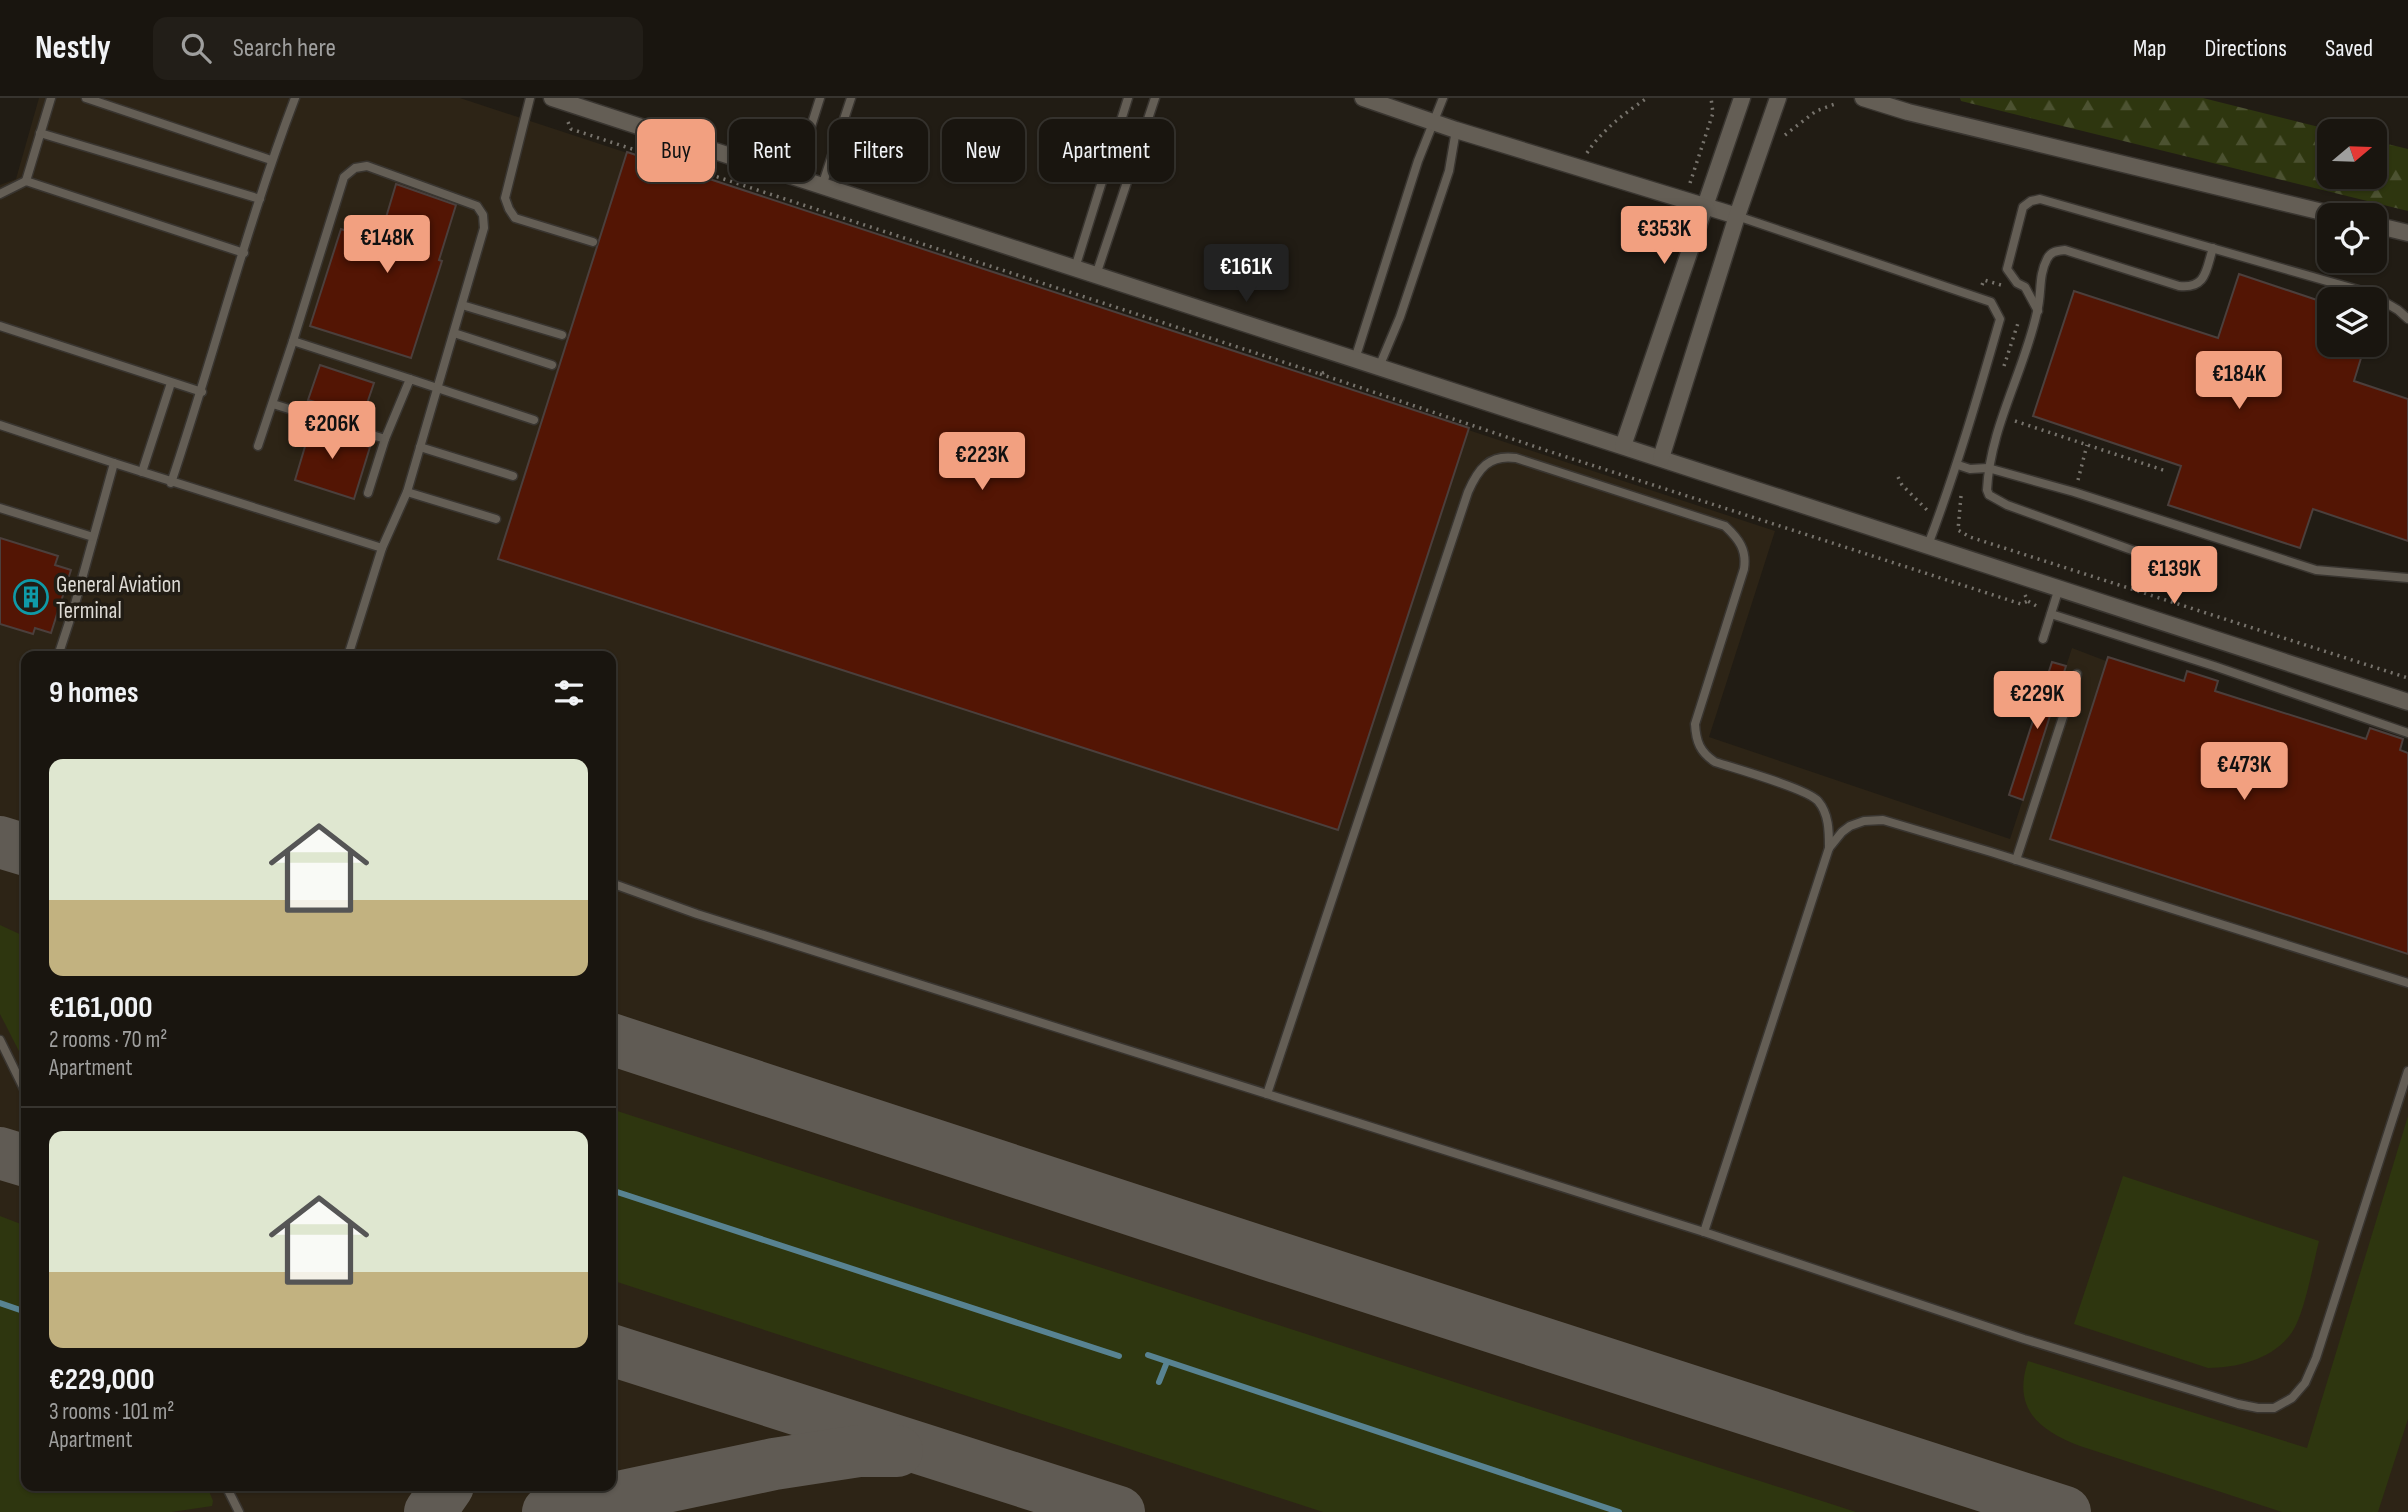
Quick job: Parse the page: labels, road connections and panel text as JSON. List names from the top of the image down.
{
  "places": {
    "building": ["General Aviation Terminal"]
  },
  "north": "right",
  "page": {
    "header": "Nestly",
    "search": "Search here",
    "nav": ["Map", "Directions", "Saved"],
    "chip": [
      "Buy",
      "Rent",
      "Filters",
      "New",
      "Apartment"
    ],
    "price": [
      "€353K",
      "€148K",
      "€161K",
      "€184K",
      "€206K",
      "€223K",
      "€139K",
      "€229K",
      "€473K"
    ],
    "heading": "9 homes",
    "list": [
      {
        "name": "€161,000",
        "note": "2 rooms · 70 m² · Apartment"
      },
      {
        "name": "€229,000",
        "note": "3 rooms · 101 m² · Apartment"
      }
    ]
  }
}
